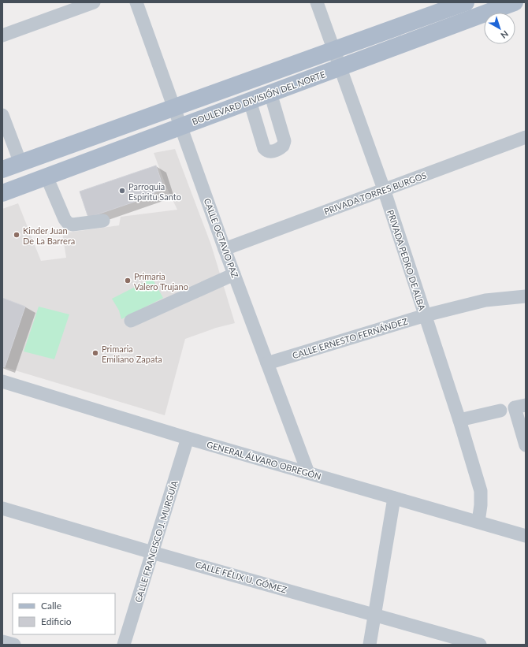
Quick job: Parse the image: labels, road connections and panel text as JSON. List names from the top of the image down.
{
  "streets": {
    "main road": ["BOULEVARD DIVISIÓN DEL NORTE"],
    "street": [
      "PRIVADA TORRES BURGOS",
      "CALLE OCTAVIO PAZ",
      "PRIVADA PEDRO DE ALBA",
      "CALLE ERNESTO FERNÁNDEZ",
      "GENERAL ÁLVARO OBREGÓN",
      "CALLE FRANCISCO J. MURGUÍA",
      "CALLE FÉLIX U. GÓMEZ"
    ]
  },
  "crossings": [
    ["BOULEVARD DIVISIÓN DEL NORTE", "CALLE OCTAVIO PAZ"],
    ["BOULEVARD DIVISIÓN DEL NORTE", "PRIVADA PEDRO DE ALBA"],
    ["PRIVADA TORRES BURGOS", "CALLE OCTAVIO PAZ"],
    ["PRIVADA TORRES BURGOS", "PRIVADA PEDRO DE ALBA"],
    ["CALLE OCTAVIO PAZ", "CALLE ERNESTO FERNÁNDEZ"],
    ["CALLE OCTAVIO PAZ", "GENERAL ÁLVARO OBREGÓN"],
    ["PRIVADA PEDRO DE ALBA", "CALLE ERNESTO FERNÁNDEZ"],
    ["PRIVADA PEDRO DE ALBA", "GENERAL ÁLVARO OBREGÓN"],
    ["GENERAL ÁLVARO OBREGÓN", "CALLE FRANCISCO J. MURGUÍA"],
    ["CALLE FRANCISCO J. MURGUÍA", "CALLE FÉLIX U. GÓMEZ"]
  ],
  "places": [
    "Parroquia Espiritu Santo",
    "Kinder Juan De La Barrera",
    "Primaria Valero Trujano",
    "Primaria Emiliano Zapata"
  ],
  "legend": ["Calle", "Edificio"],
  "north": "bottom right"
}
